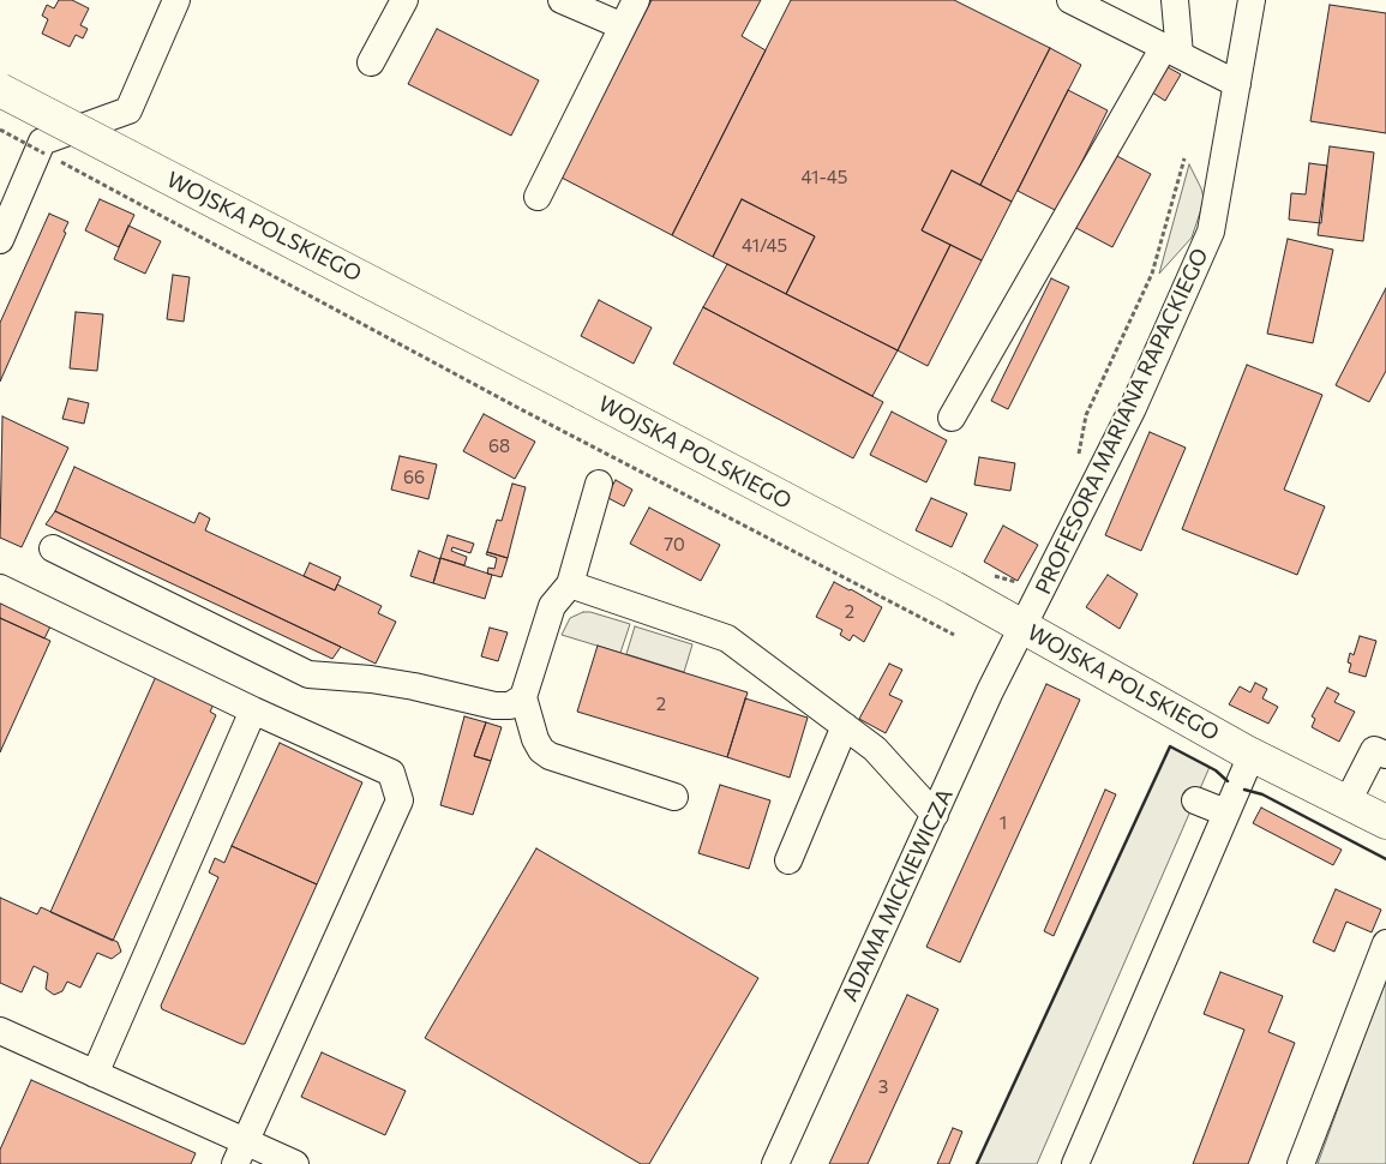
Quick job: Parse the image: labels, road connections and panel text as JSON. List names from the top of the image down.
{
  "streets": {
    "main road": ["WOJSKA POLSKIEGO"],
    "street": ["PROFESORA MARIANA RAPACKIEGO", "ADAMA MICKIEWICZA"]
  },
  "crossings": [
    ["WOJSKA POLSKIEGO", "PROFESORA MARIANA RAPACKIEGO"],
    ["WOJSKA POLSKIEGO", "ADAMA MICKIEWICZA"],
    ["PROFESORA MARIANA RAPACKIEGO", "ADAMA MICKIEWICZA"]
  ],
  "house_numbers": [
    "41-45",
    "41/45",
    "68",
    "66",
    "70",
    "2",
    "2",
    "1",
    "3"
  ]
}
